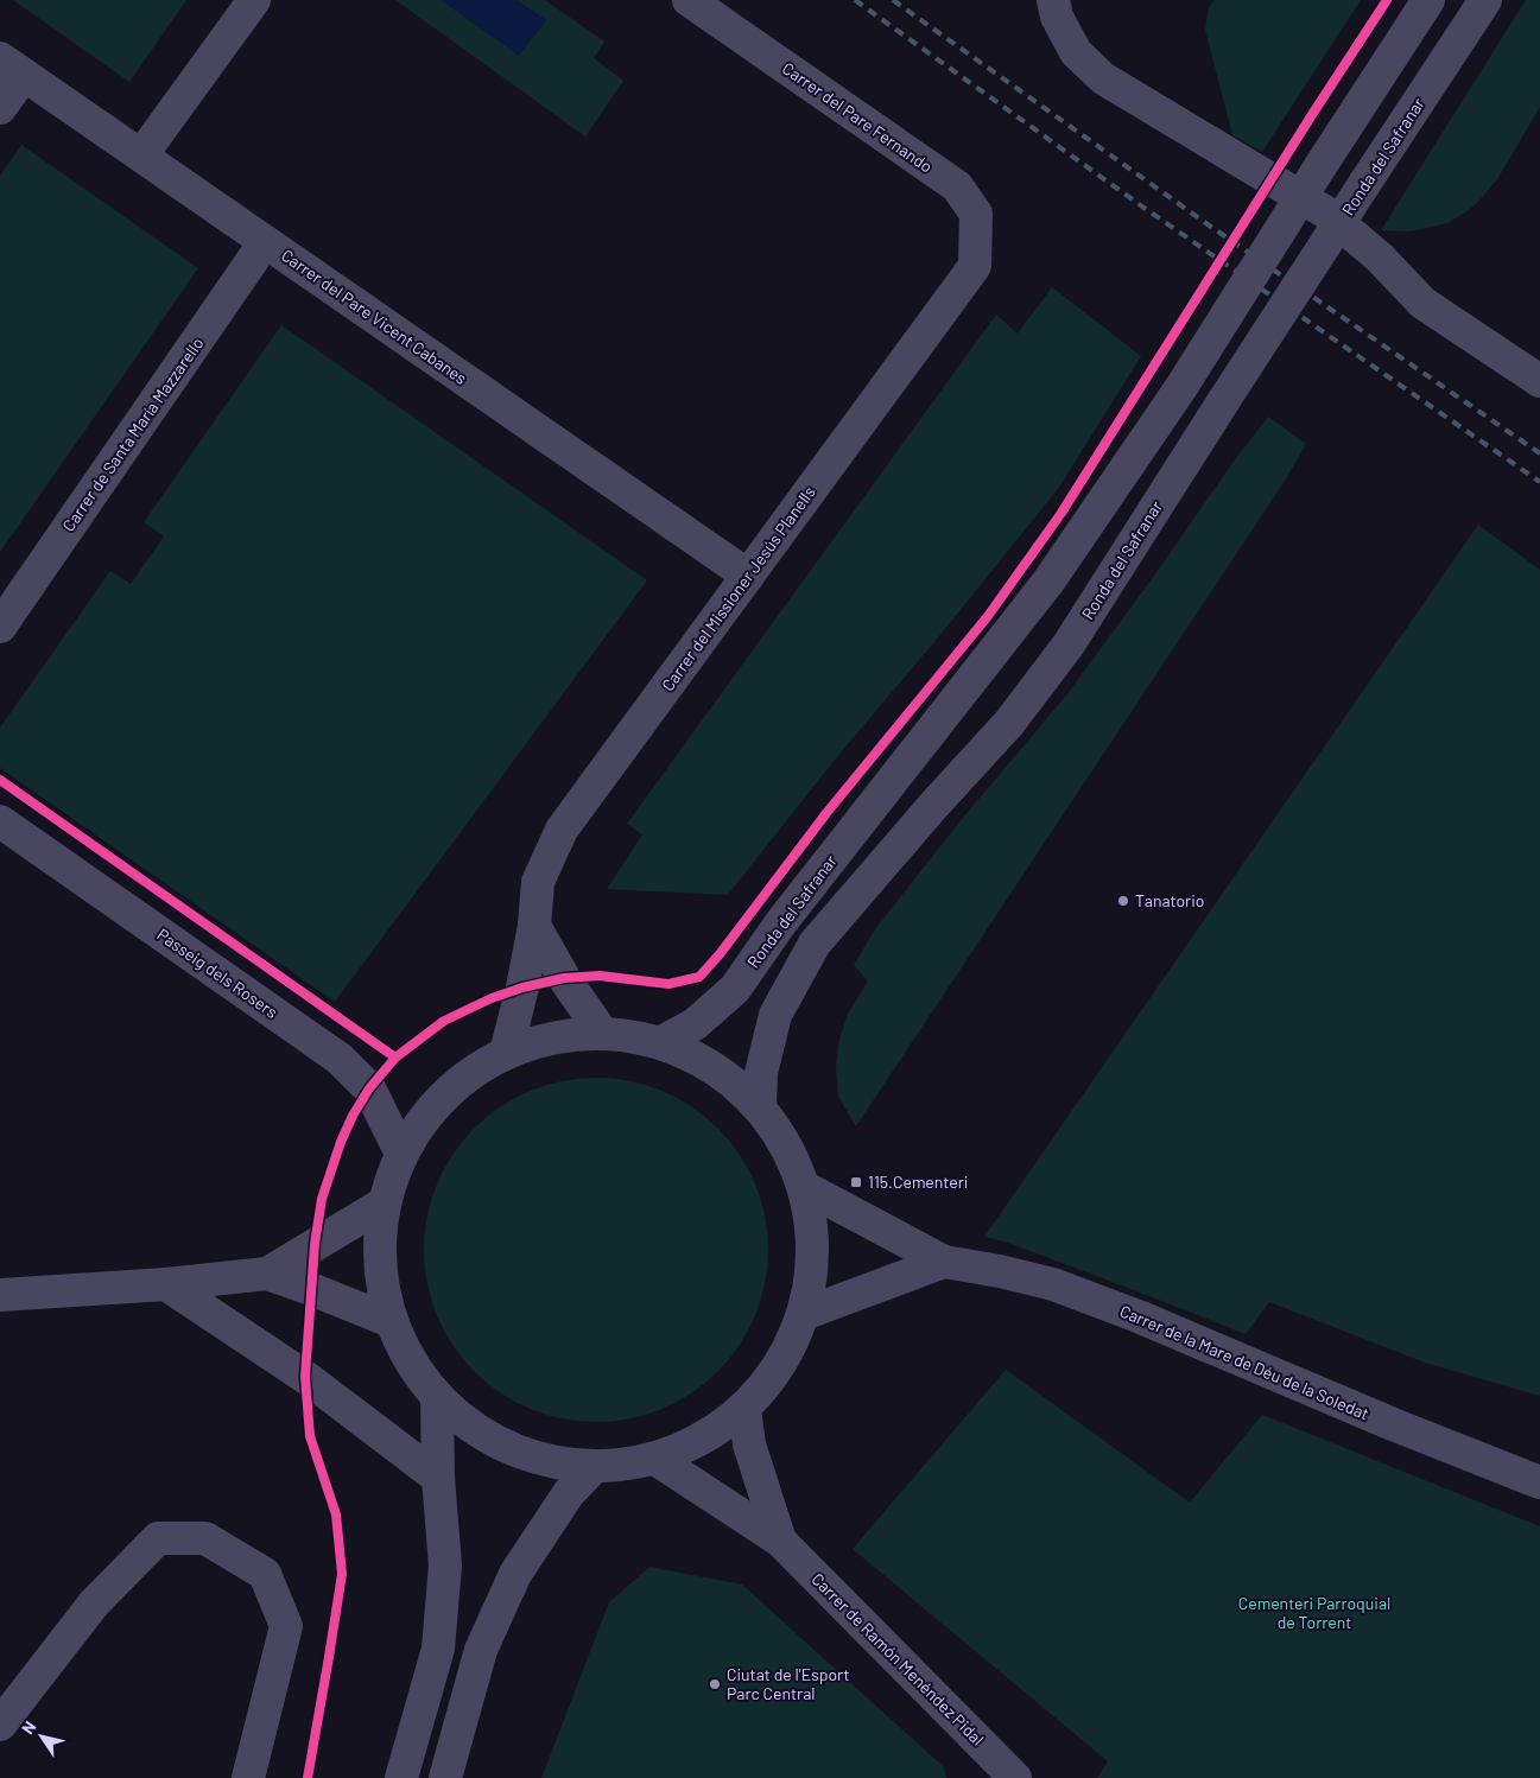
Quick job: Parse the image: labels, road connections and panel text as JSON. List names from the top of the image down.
{
  "streets": {
    "street": [
      "Carrer del Pare Fernando",
      "Ronda del Safranar",
      "Carrer del Pare Vicent Cabanes",
      "Carrer de Santa María Mazzarello",
      "Carrer del Missioner Jesús Planells",
      "Passeig dels Rosers",
      "Carrer de la Mare de Déu de la Soledat",
      "Carrer de Ramón Menéndez Pidal"
    ]
  },
  "crossings": [
    ["Carrer del Pare Fernando", "Carrer del Missioner Jesús Planells"],
    ["Carrer del Pare Vicent Cabanes", "Carrer de Santa María Mazzarello"],
    ["Carrer del Pare Vicent Cabanes", "Carrer del Missioner Jesús Planells"]
  ],
  "parks": ["Cementeri Parroquial de Torrent"],
  "places": {
    "other": ["Tanatorio", "Ciutat de l'Esport Parc Central"],
    "transit": ["115.Cementeri"]
  },
  "north": "top left"
}
